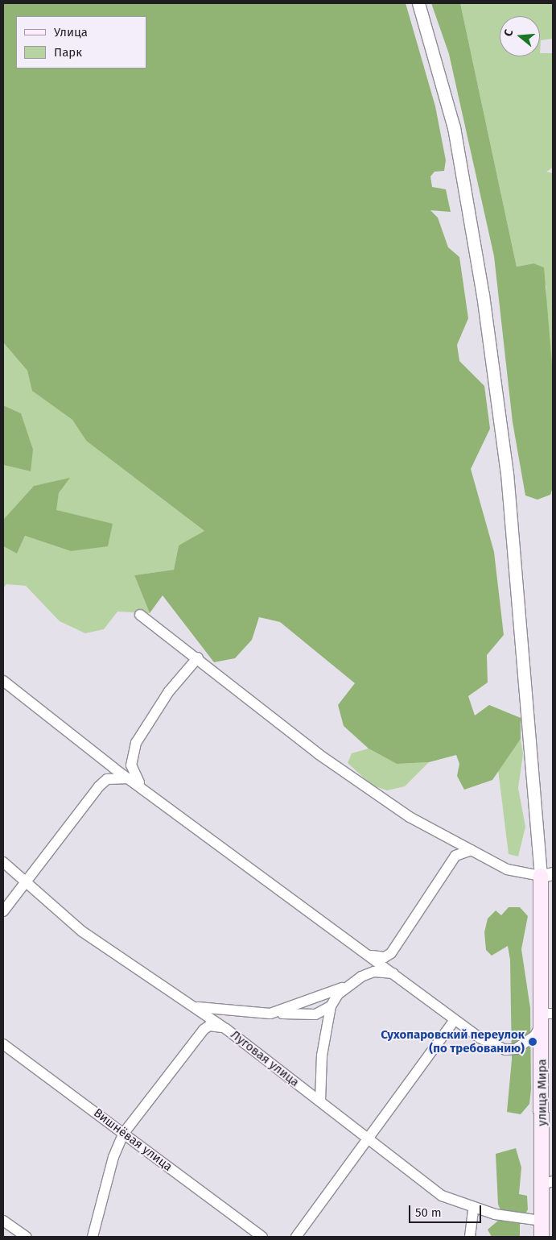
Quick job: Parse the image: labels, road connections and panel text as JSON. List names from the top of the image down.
{
  "streets": {
    "main road": ["улица Мира"],
    "street": ["Луговая улица", "Вишнёвая улица"]
  },
  "crossings": [
    ["Луговая улица", "улица Мира"]
  ],
  "places": ["Сухопаровский переулок (по требованию)"],
  "legend": ["Улица", "Парк"],
  "scale_bar": "50 m",
  "north": "left"
}
